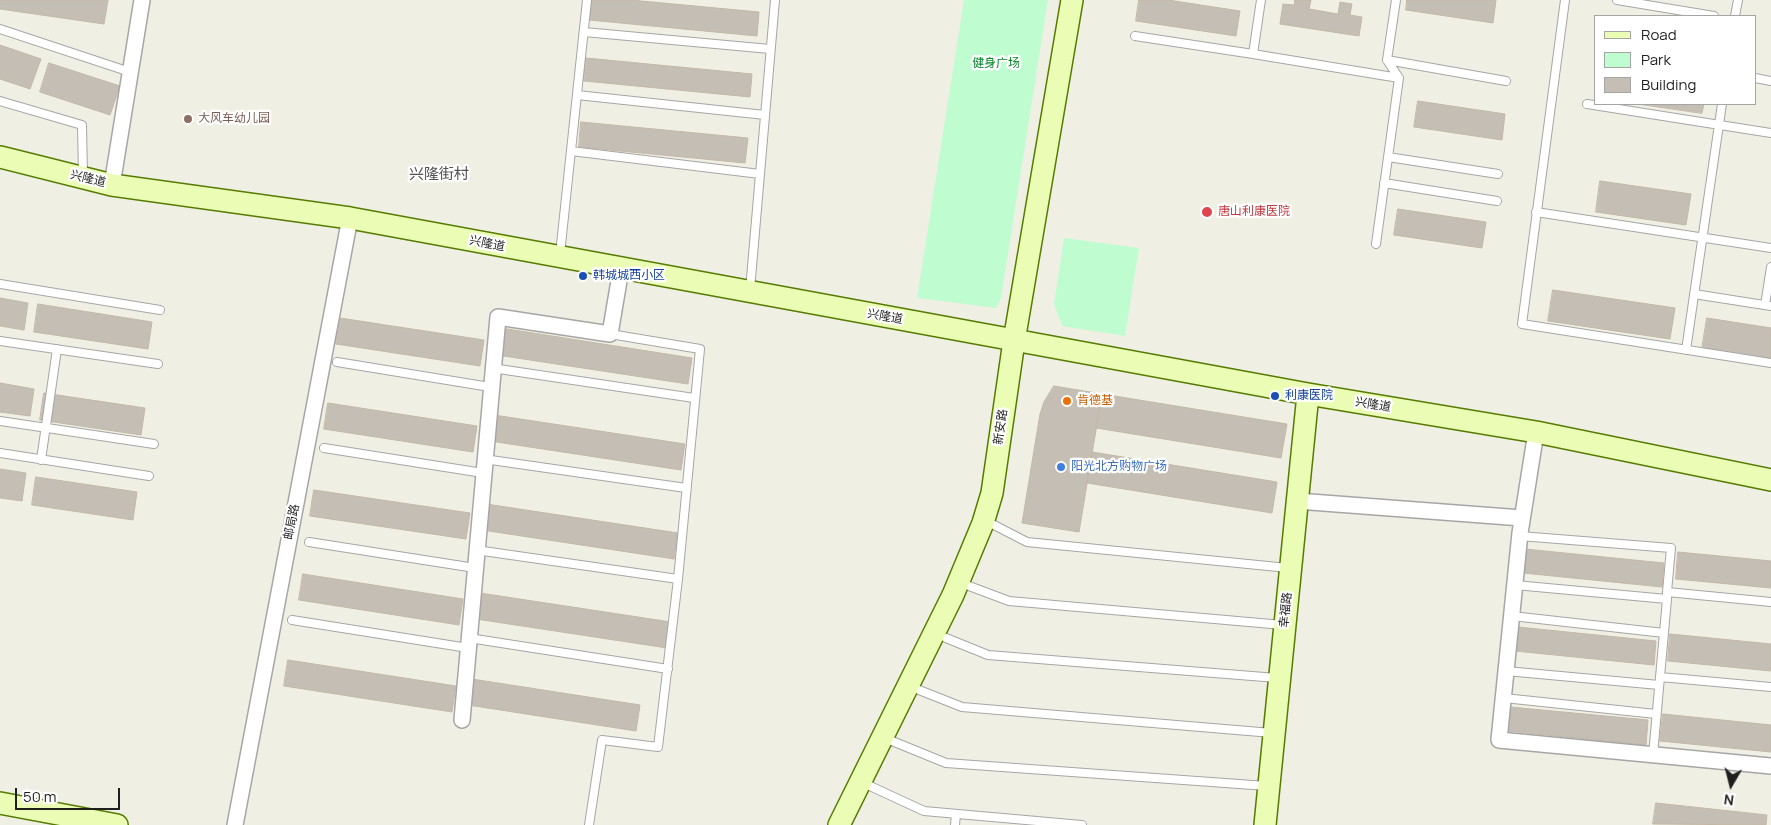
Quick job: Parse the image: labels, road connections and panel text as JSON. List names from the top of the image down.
{
  "streets": {
    "main road": ["兴隆道", "新安路", "幸福路"],
    "street": ["邮局路"]
  },
  "crossings": [
    ["兴隆道", "新安路"],
    ["兴隆道", "邮局路"],
    ["兴隆道", "幸福路"]
  ],
  "districts": ["兴隆街村"],
  "parks": ["健身广场"],
  "places": [
    "大风车幼儿园",
    "唐山利康医院",
    "韩城城西小区",
    "利康医院",
    "肯德基",
    "阳光北方购物广场"
  ],
  "legend": ["Road", "Park", "Building"],
  "scale_bar": "50 m",
  "north": "bottom"
}
